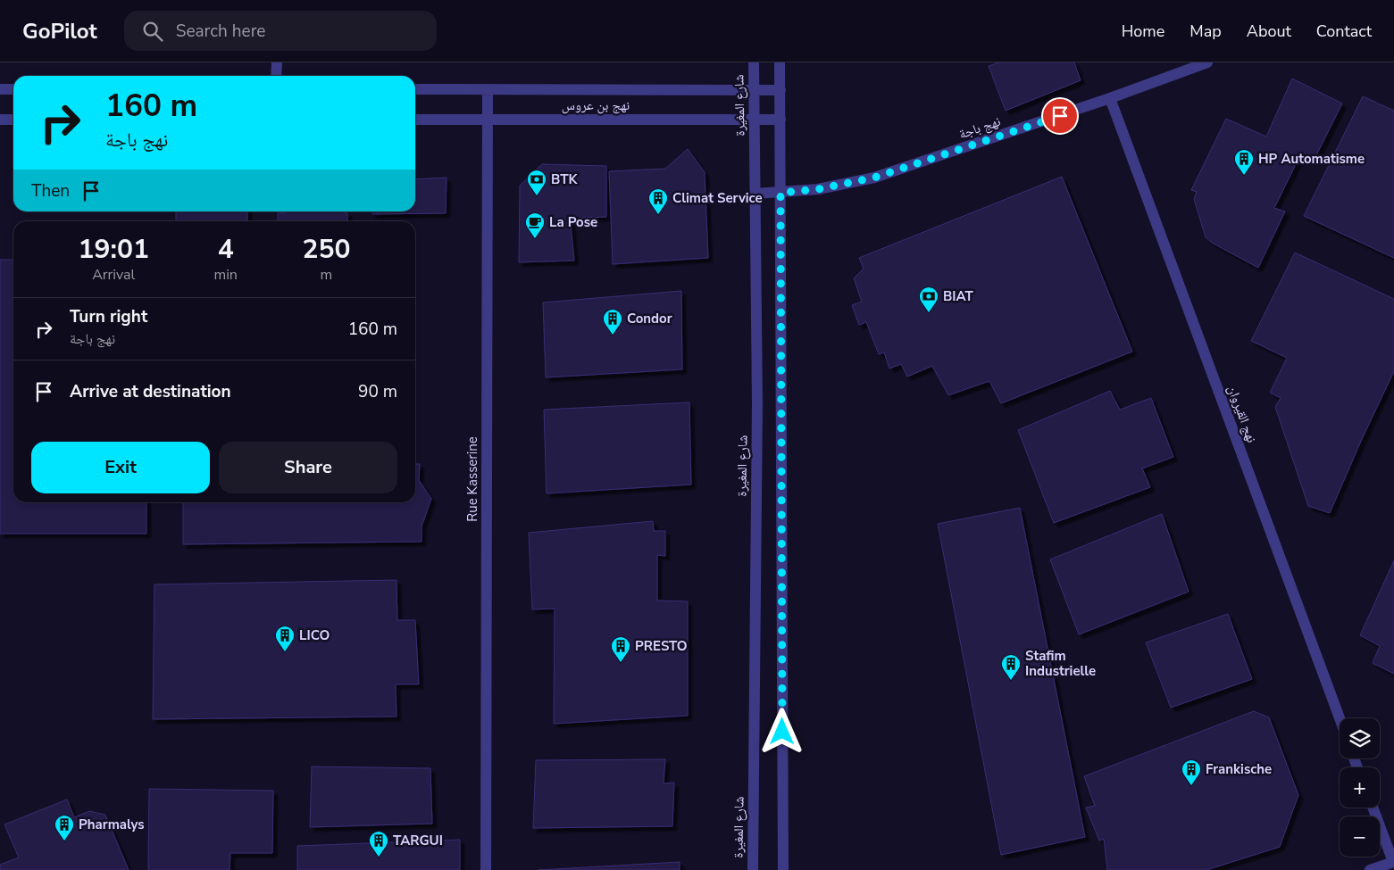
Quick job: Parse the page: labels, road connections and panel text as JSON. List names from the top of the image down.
{
  "streets": {
    "street": [
      "نهج بن عروس",
      "شارع المغيرة",
      "نهج باجة",
      "نهج القيروان",
      "Rue Kasserine"
    ]
  },
  "crossings": [
    ["نهج بن عروس", "شارع المغيرة"],
    ["نهج بن عروس", "Rue Kasserine"],
    ["شارع المغيرة", "نهج باجة"],
    ["نهج باجة", "نهج القيروان"]
  ],
  "places": {
    "building": [
      "HP Automatisme",
      "Climat Service",
      "Condor",
      "LICO",
      "PRESTO",
      "Stafim Industrielle",
      "Frankische",
      "Pharmalys",
      "TARGUI"
    ],
    "bank": ["BTK", "BIAT"],
    "cafe": ["La Pose"]
  },
  "page": {
    "header": "GoPilot",
    "search": "Search here",
    "nav": [
      "Home",
      "Map",
      "About",
      "Contact"
    ],
    "turn": ["160 m", "نهج باجة"],
    "then": "Then",
    "eta": [
      "19:01",
      "Arrival",
      "4",
      "min",
      "250",
      "m"
    ],
    "list": [
      {
        "name": "Turn right",
        "note": "نهج باجة",
        "value": "160 m"
      },
      {
        "name": "Arrive at destination",
        "value": "90 m"
      }
    ],
    "buttons": ["Exit", "Share"],
    "map_buttons": ["+", "−"]
  }
}
